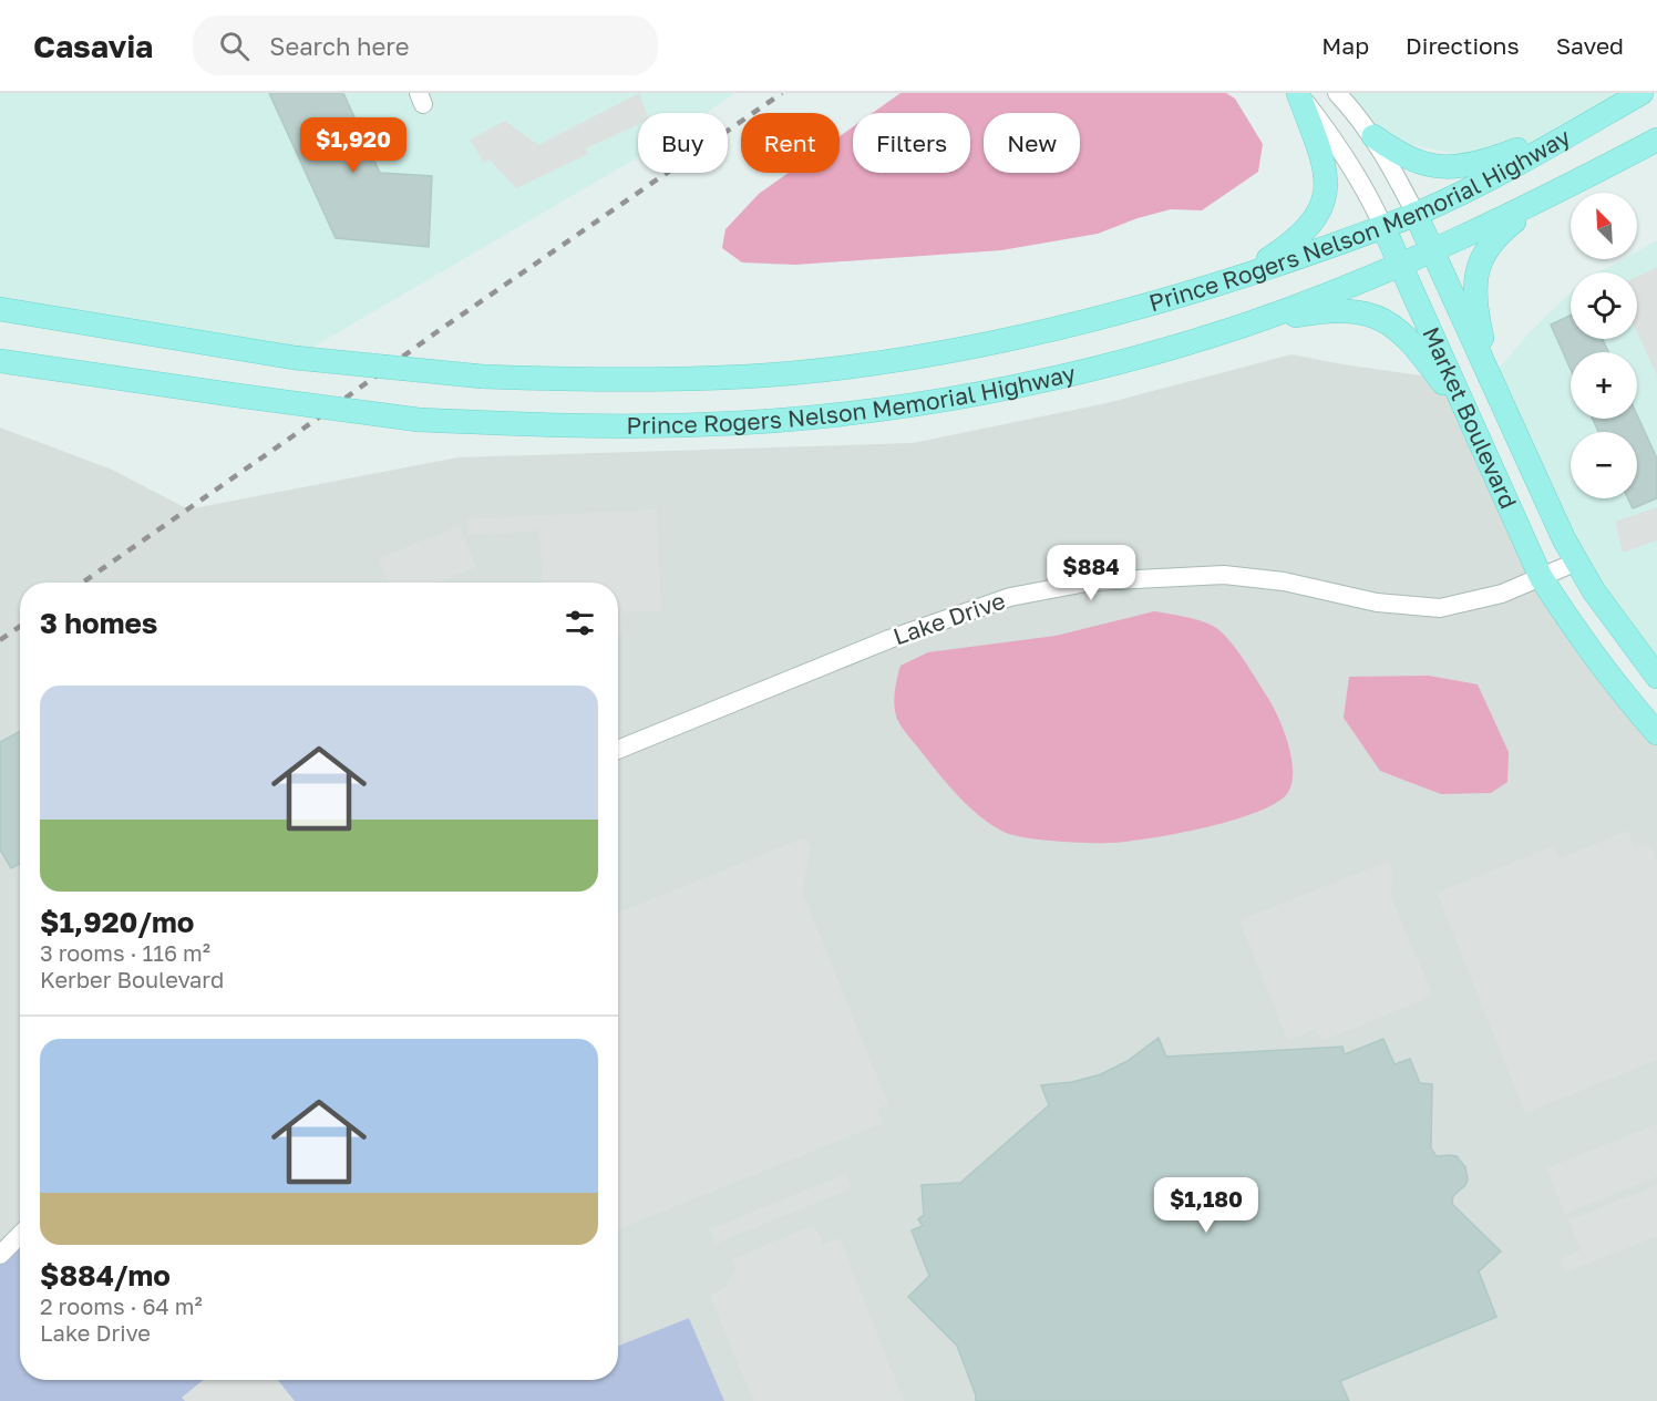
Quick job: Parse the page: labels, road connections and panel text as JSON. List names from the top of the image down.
{
  "streets": {
    "main road": ["Prince Rogers Nelson Memorial Highway", "Market Boulevard"],
    "street": ["Lake Drive"]
  },
  "crossings": [
    ["Prince Rogers Nelson Memorial Highway", "Market Boulevard"],
    ["Market Boulevard", "Lake Drive"]
  ],
  "north": "top left",
  "page": {
    "header": "Casavia",
    "search": "Search here",
    "nav": ["Map", "Directions", "Saved"],
    "chip": [
      "Buy",
      "Rent",
      "Filters",
      "New"
    ],
    "price": ["$1,920", "$884", "$1,180"],
    "map_buttons": ["+", "−"],
    "heading": "3 homes",
    "list": [
      {
        "name": "$1,920/mo",
        "note": "3 rooms · 116 m² · Kerber Boulevard"
      },
      {
        "name": "$884/mo",
        "note": "2 rooms · 64 m² · Lake Drive"
      }
    ]
  }
}
